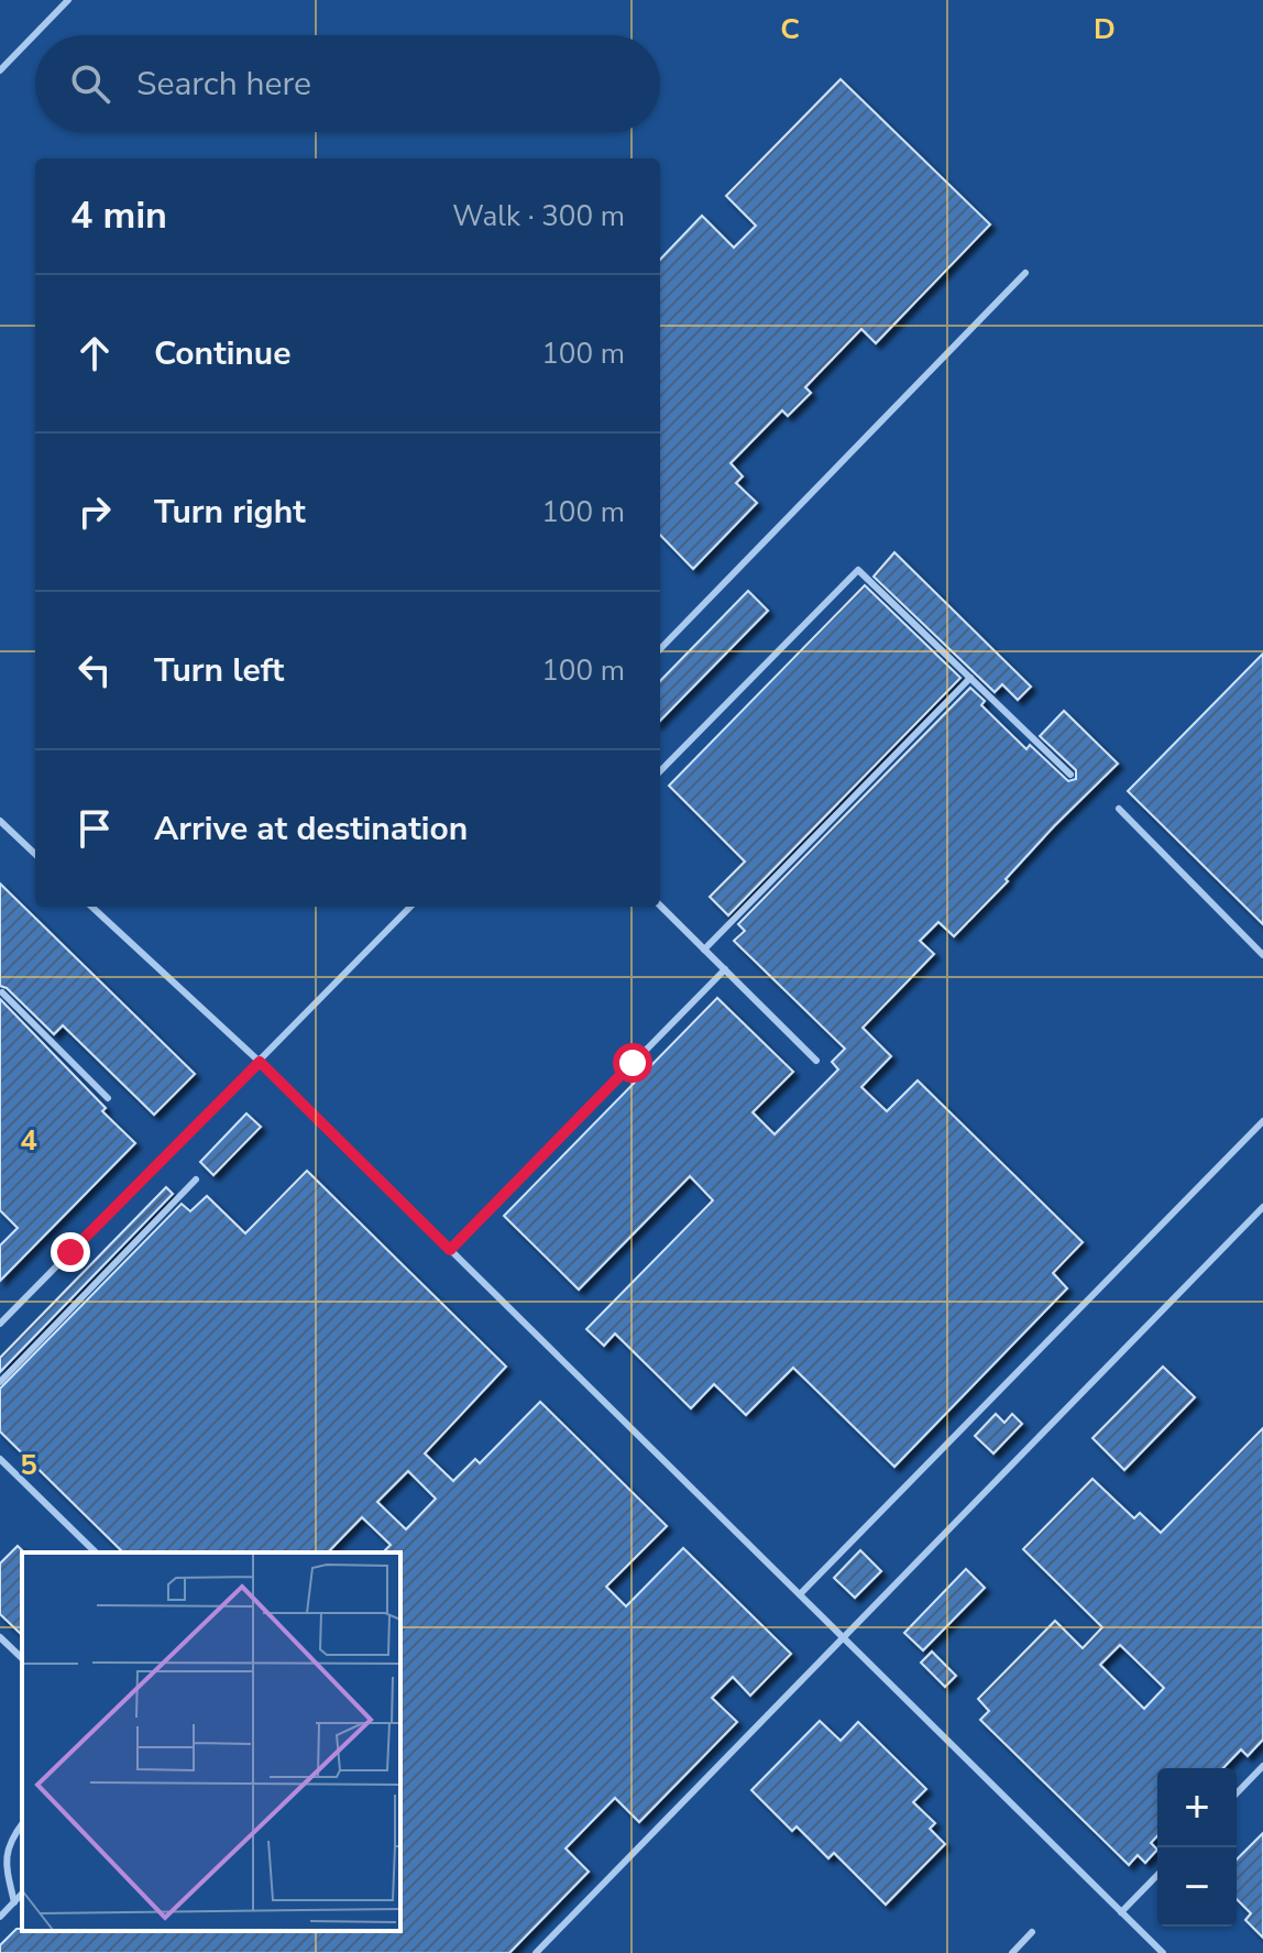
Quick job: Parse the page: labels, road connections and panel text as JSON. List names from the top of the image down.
{
  "page": {
    "search": "Search here",
    "heading": ["4 min", "Walk · 300 m"],
    "list": [
      ["Continue", "100 m"],
      ["Turn right", "100 m"],
      ["Turn left", "100 m"],
      "Arrive at destination"
    ],
    "map_buttons": ["+", "−"]
  },
  "grid": {
    "columns": ["C", "D"],
    "rows": ["4", "5"]
  }
}
